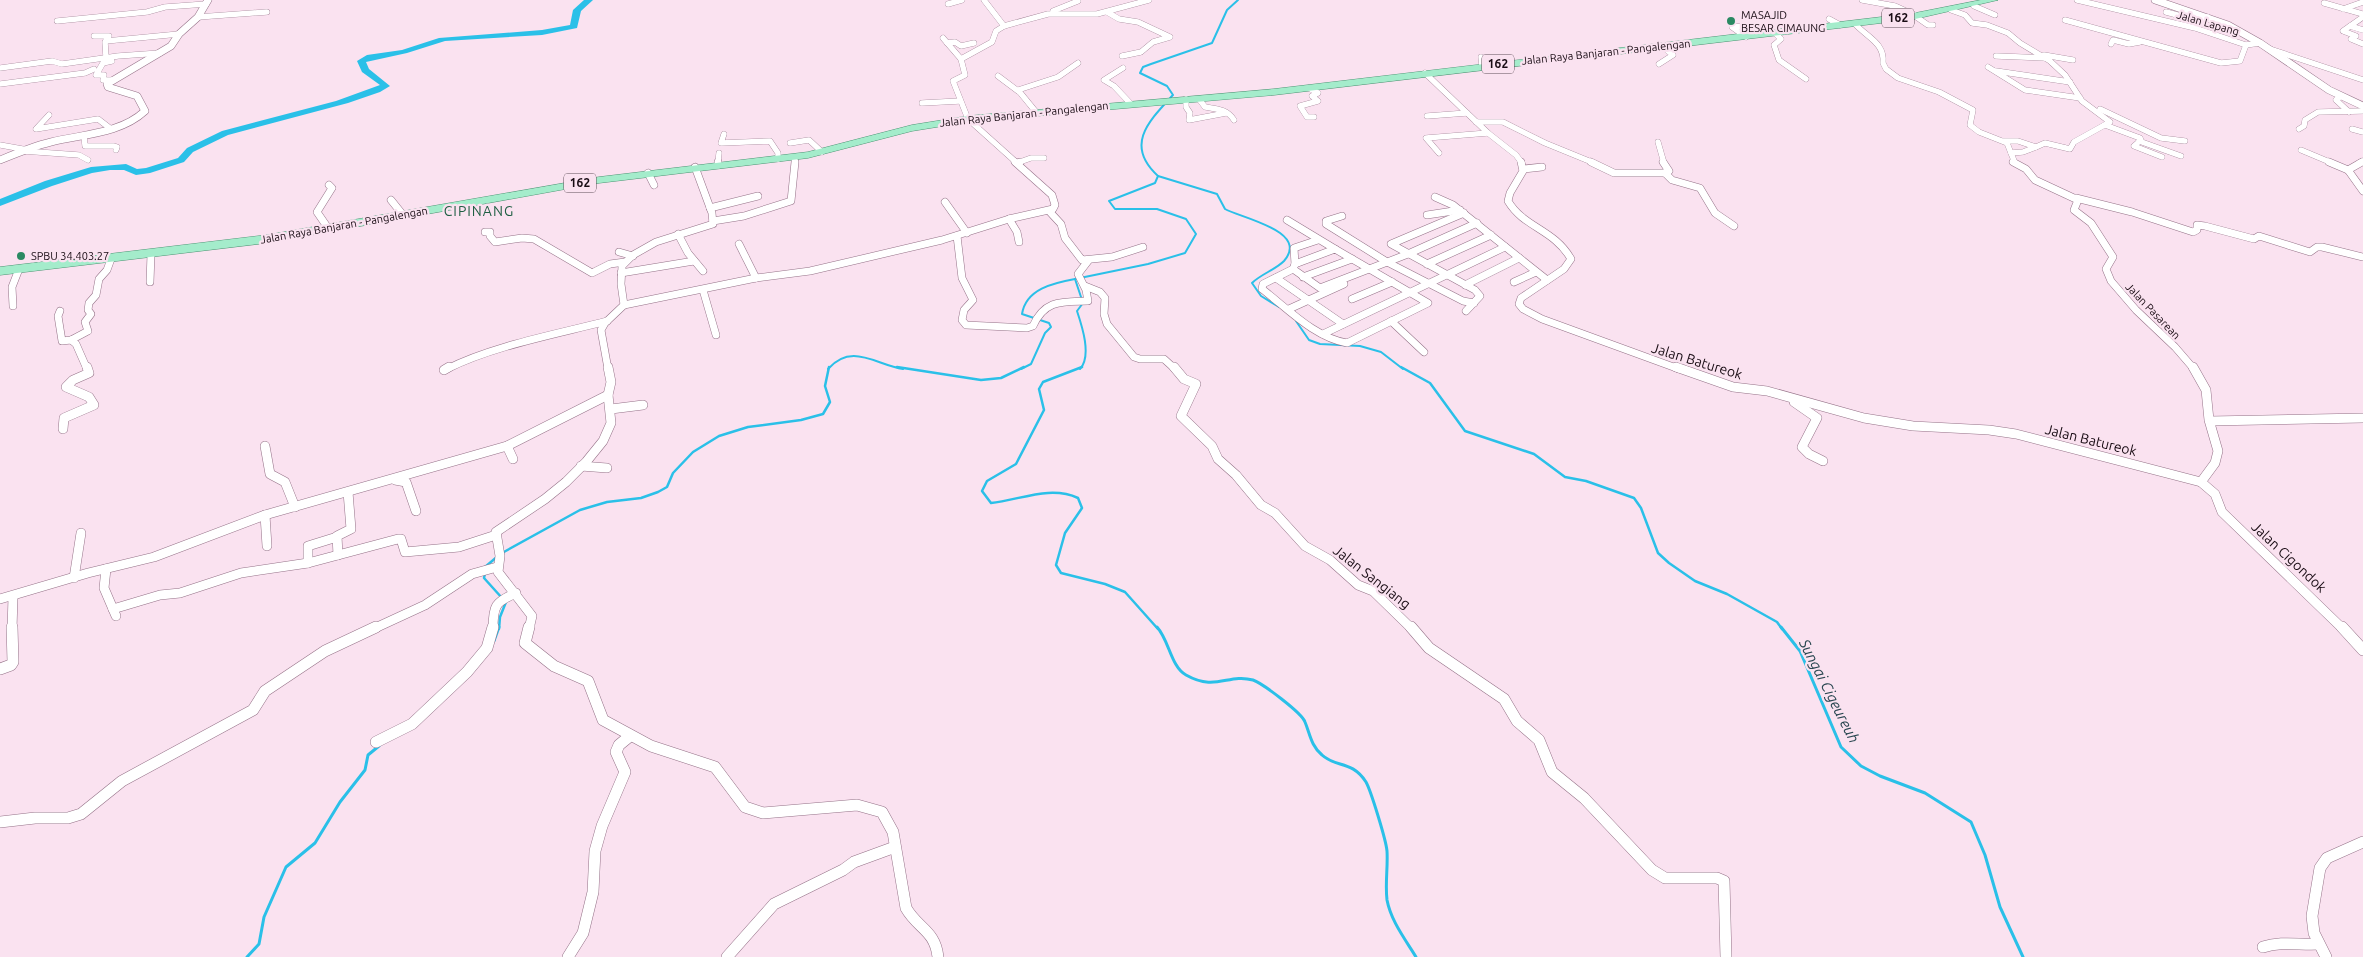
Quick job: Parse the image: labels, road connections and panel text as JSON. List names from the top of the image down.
{
  "streets": {
    "main road": ["162", "Jalan Raya Banjaran - Pangalengan"],
    "street": [
      "Jalan Lapang",
      "Jalan Pasarean",
      "Jalan Batureok",
      "Jalan Cigondok",
      "Jalan Sangiang"
    ]
  },
  "crossings": [
    ["Jalan Pasarean", "Jalan Batureok"],
    ["Jalan Pasarean", "Jalan Cigondok"],
    ["Jalan Batureok", "Jalan Cigondok"]
  ],
  "districts": ["CIPINANG"],
  "water": ["Sungai Cigeureuh"],
  "places": ["MASAJID BESAR CIMAUNG", "SPBU 34.403.27"]
}
